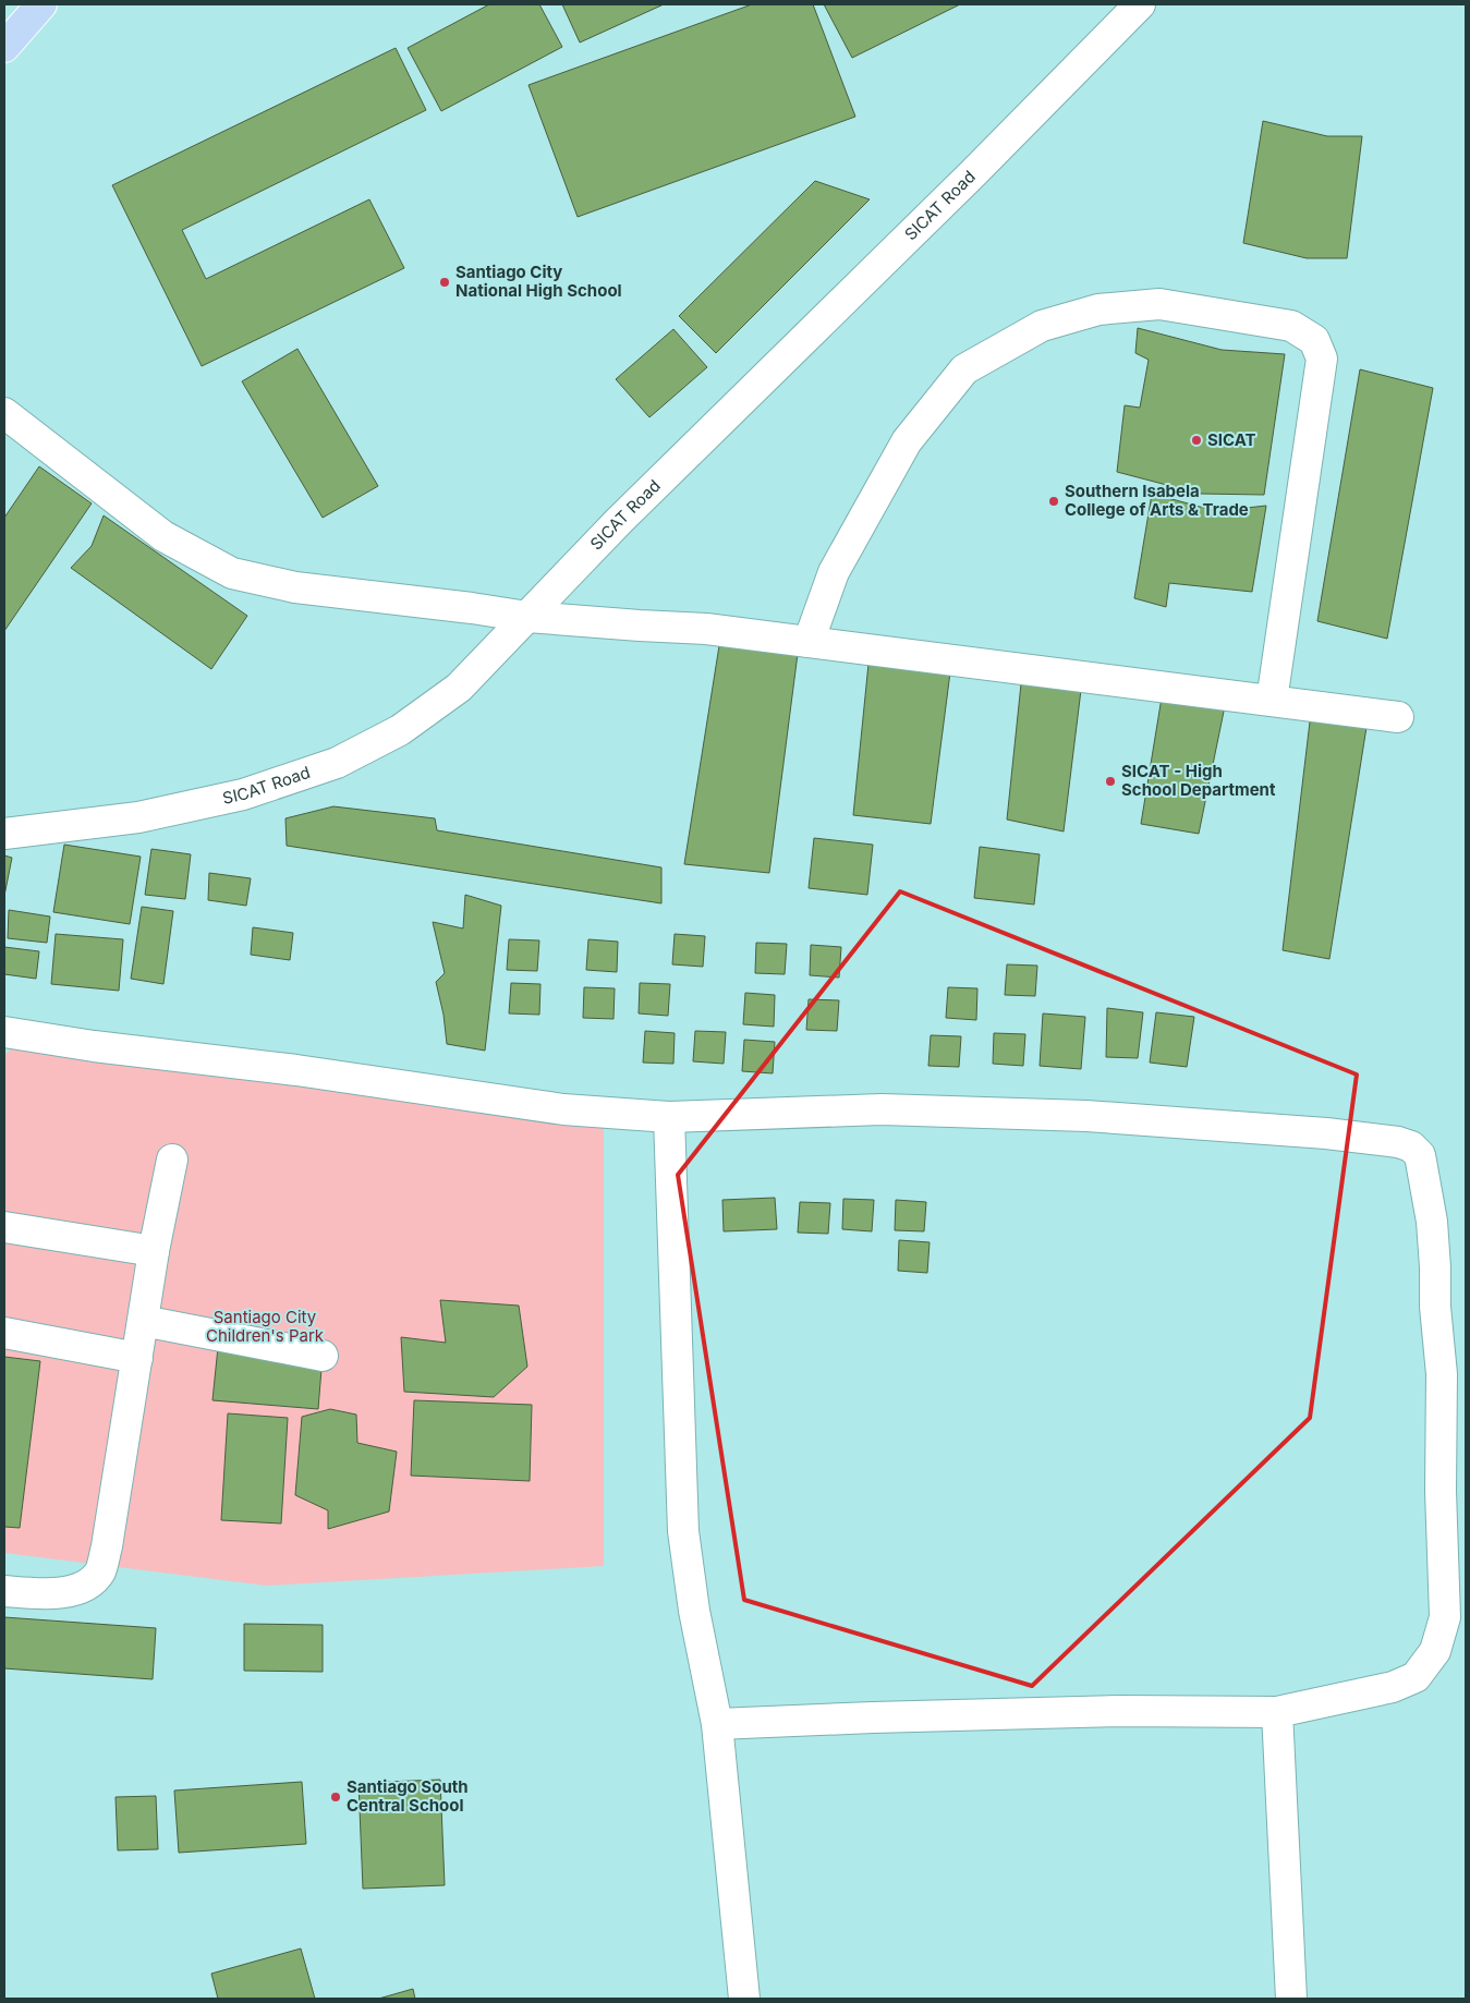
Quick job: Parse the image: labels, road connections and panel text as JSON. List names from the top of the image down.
{
  "streets": {
    "street": ["SICAT Road"]
  },
  "parks": ["Santiago City Children's Park"],
  "places": [
    "Santiago City National High School",
    "SICAT",
    "Southern Isabela College of Arts & Trade",
    "SICAT - High School Department",
    "Santiago South Central School"
  ]
}
